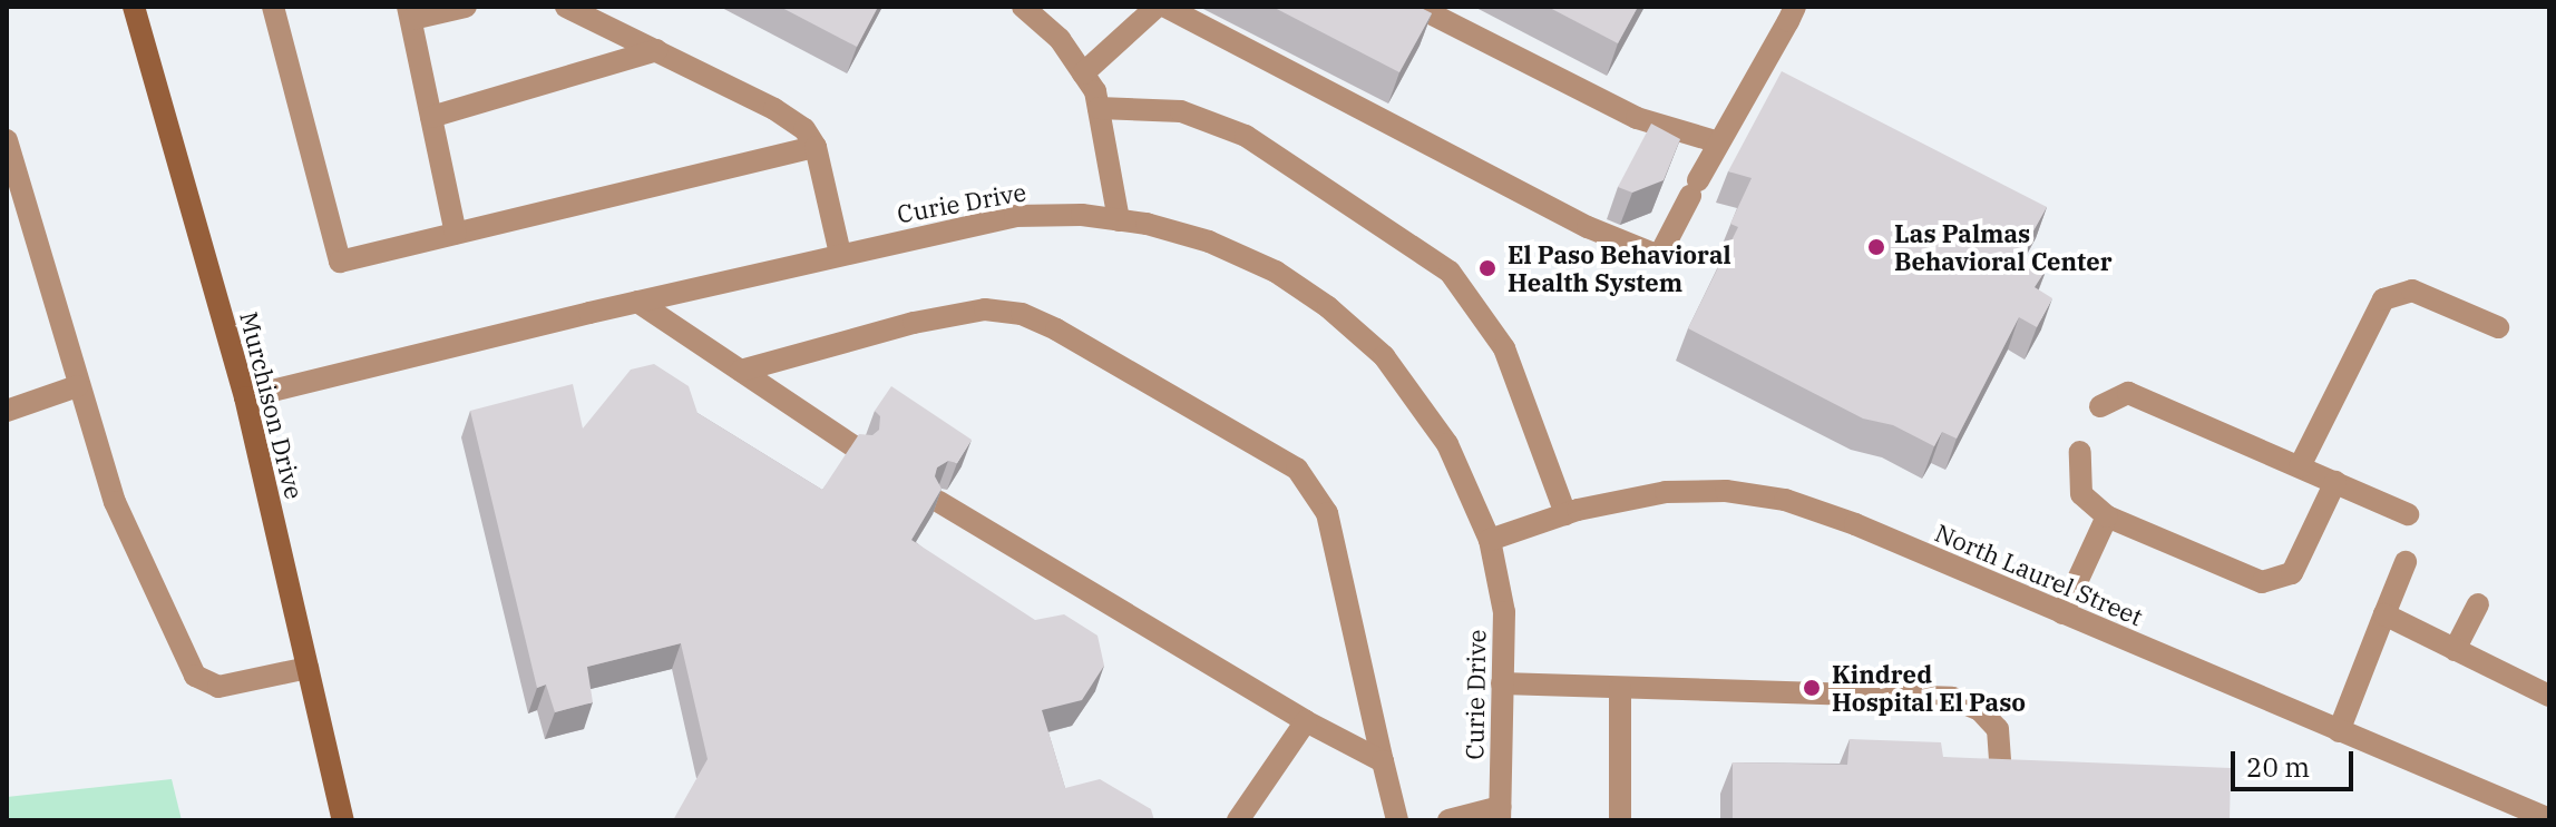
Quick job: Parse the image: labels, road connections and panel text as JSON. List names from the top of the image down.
{
  "streets": {
    "main road": ["Murchison Drive"],
    "street": ["Curie Drive", "North Laurel Street"]
  },
  "crossings": [
    ["Curie Drive", "Murchison Drive"],
    ["Curie Drive", "North Laurel Street"]
  ],
  "places": ["Las Palmas Behavioral Center", "El Paso Behavioral Health System", "Kindred Hospital El Paso"],
  "scale_bar": "20 m"
}
